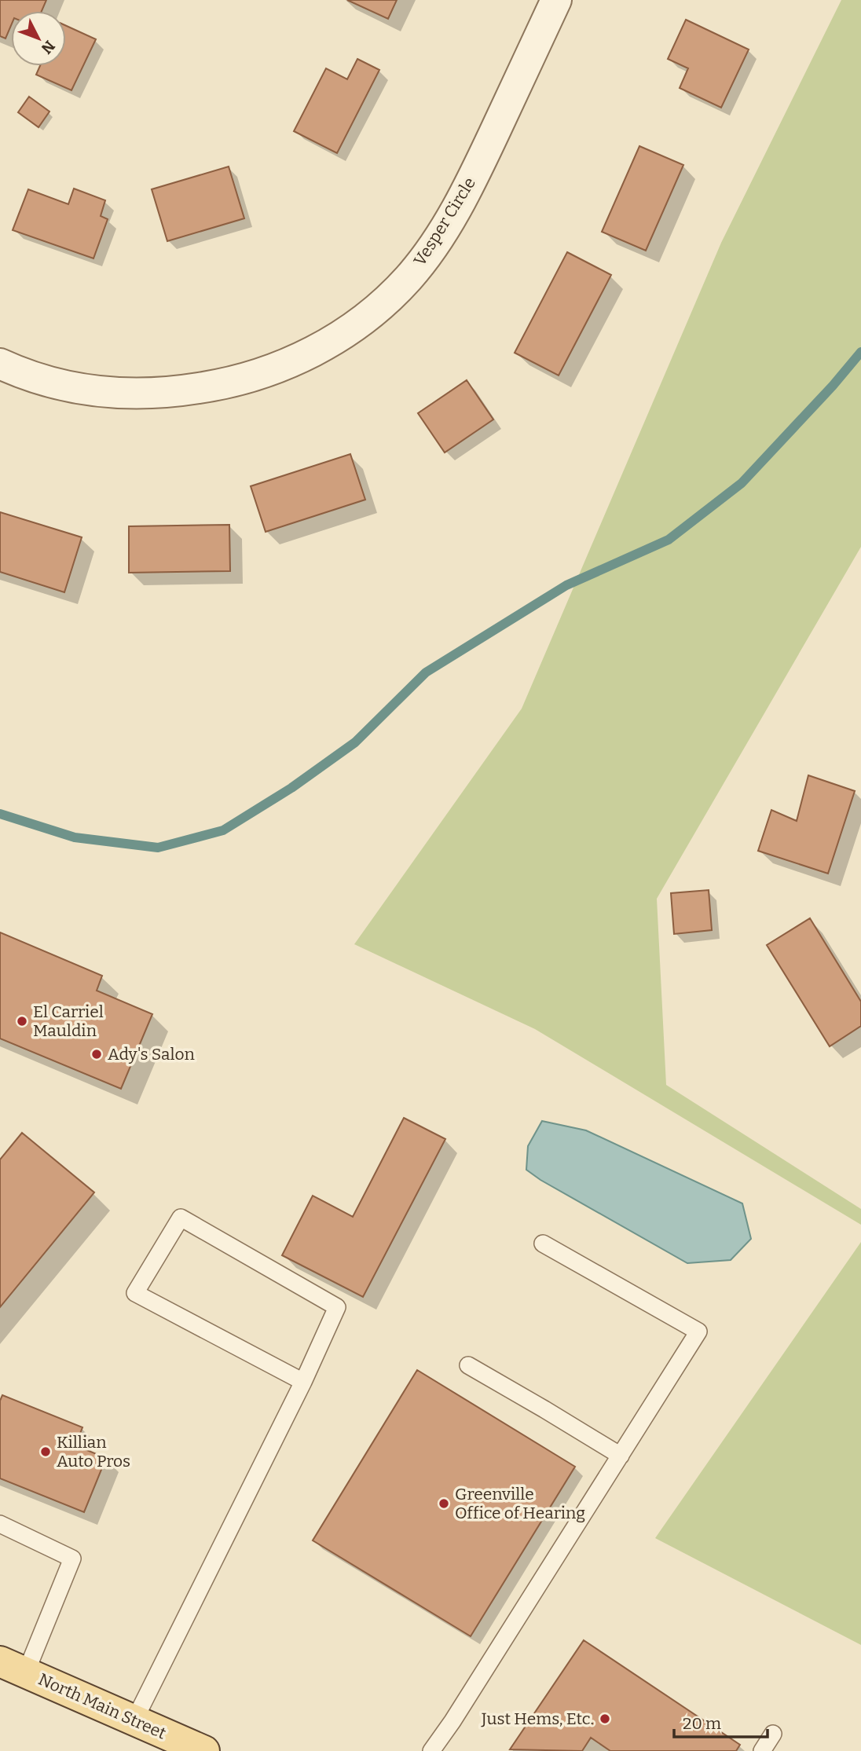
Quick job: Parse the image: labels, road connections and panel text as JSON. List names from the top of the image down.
{
  "streets": {
    "main road": ["North Main Street"],
    "street": ["Vesper Circle"]
  },
  "places": [
    "El Carriel Mauldin",
    "Ady's Salon",
    "Killian Auto Pros",
    "Greenville Office of Hearing",
    "Just Hems, Etc."
  ],
  "scale_bar": "20 m",
  "north": "bottom right"
}
